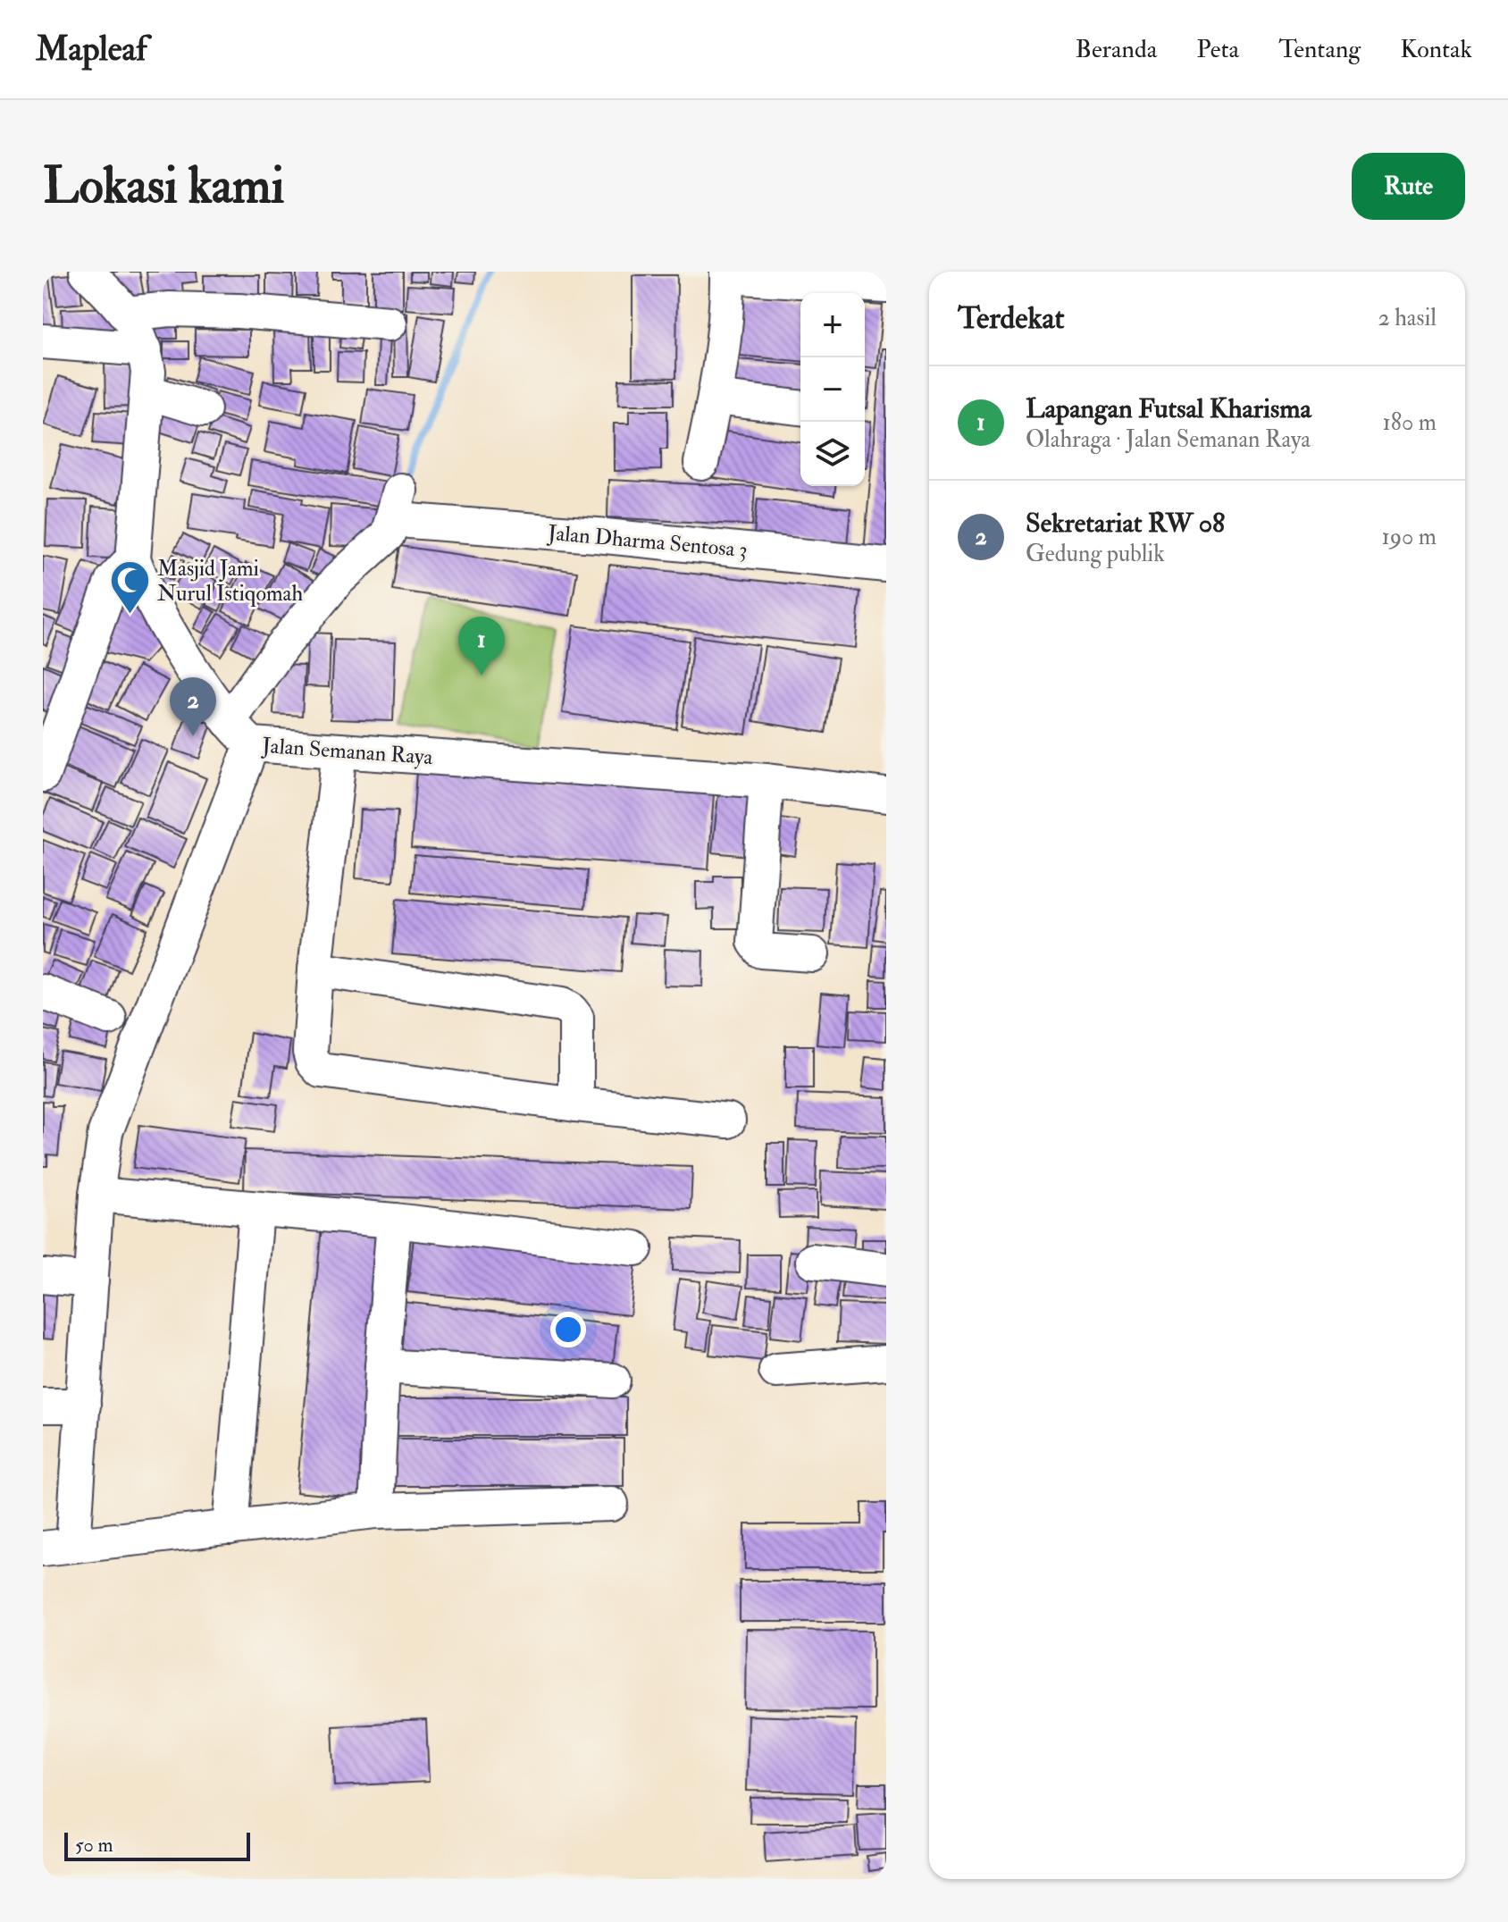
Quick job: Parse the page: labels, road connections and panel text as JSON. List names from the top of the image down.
{
  "streets": {
    "street": ["Jalan Dharma Sentosa 3", "Jalan Semanan Raya"]
  },
  "crossings": [
    ["Jalan Dharma Sentosa 3", "Jalan Semanan Raya"]
  ],
  "places": {
    "mosque": ["Masjid Jami Nurul Istiqomah"]
  },
  "scale_bar": "50 m",
  "page": {
    "header": "Mapleaf",
    "nav": [
      "Beranda",
      "Peta",
      "Tentang",
      "Kontak"
    ],
    "buttons": "Rute",
    "title": "Lokasi kami",
    "heading": ["Terdekat", "2 hasil"],
    "map_buttons": ["+", "−"],
    "list": [
      {
        "mark": "1",
        "name": "Lapangan Futsal Kharisma",
        "note": "Olahraga · Jalan Semanan Raya",
        "value": "180 m"
      },
      {
        "mark": "2",
        "name": "Sekretariat RW 08",
        "note": "Gedung publik",
        "value": "190 m"
      }
    ],
    "pins": ["1", "2"],
    "scale": "50 m"
  }
}
